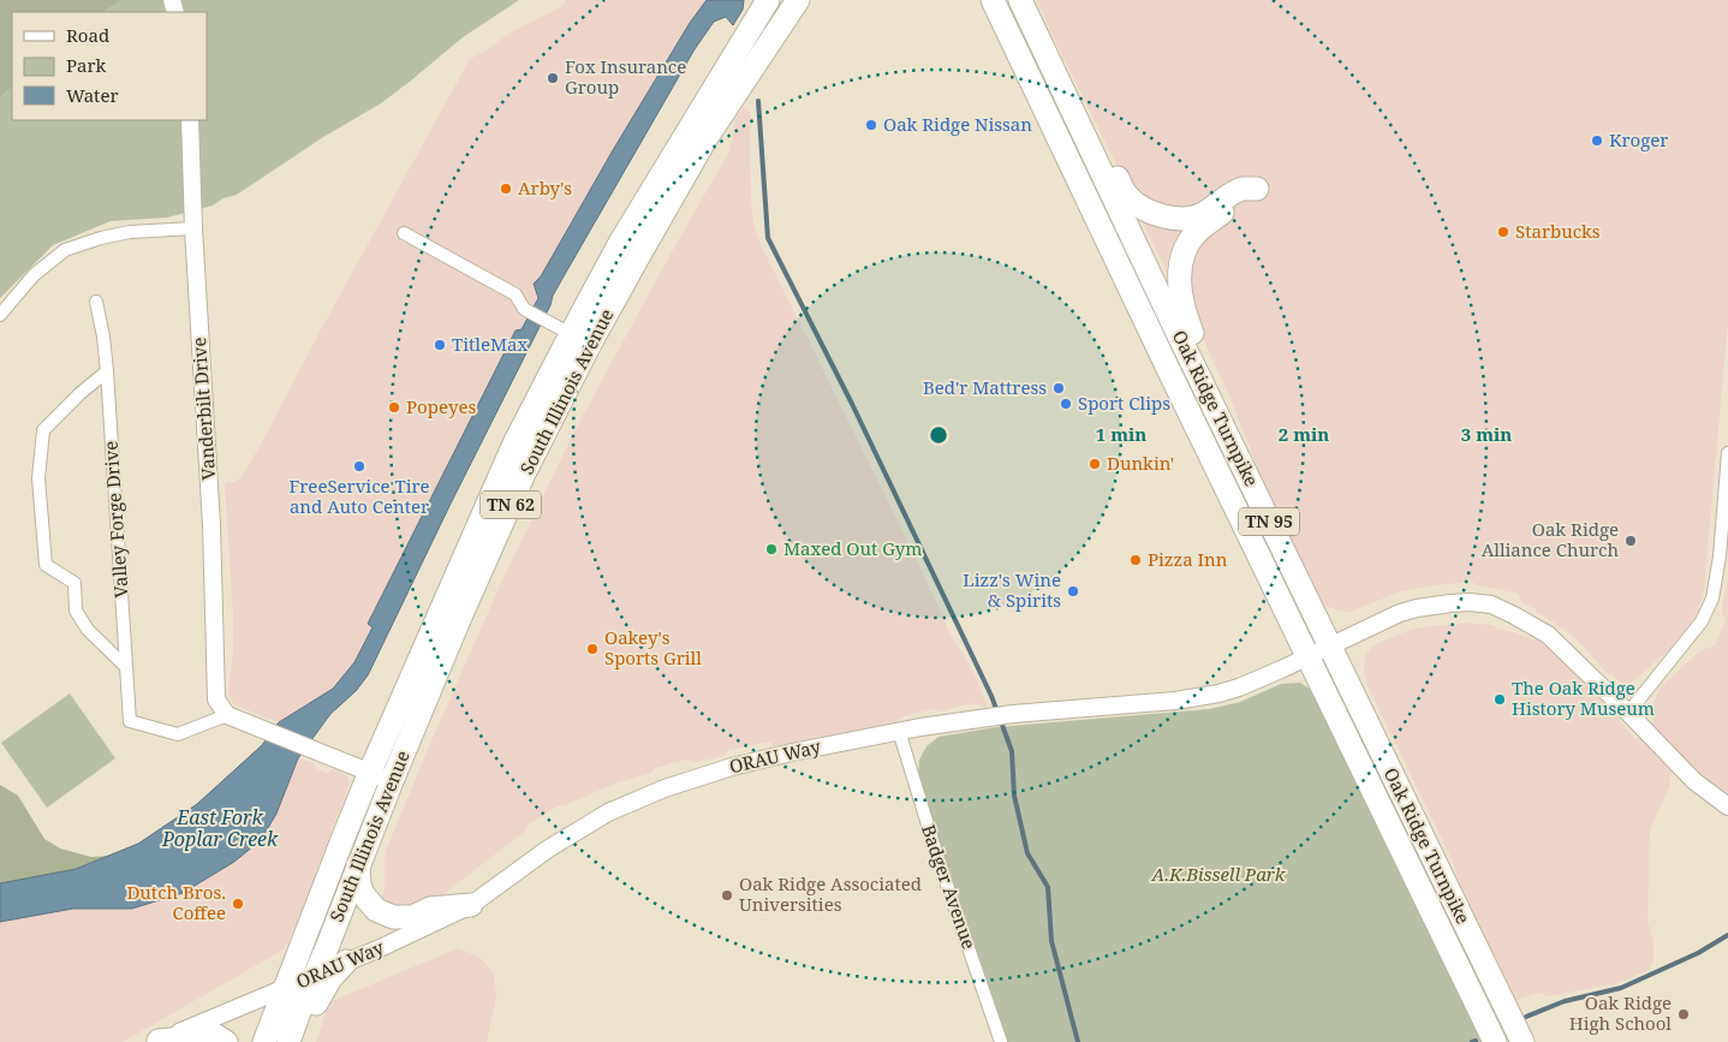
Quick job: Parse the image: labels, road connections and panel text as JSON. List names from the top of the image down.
{
  "streets": {
    "highway": [
      "South Illinois Avenue",
      "Oak Ridge Turnpike",
      "TN 62",
      "TN 95"
    ],
    "street": [
      "Vanderbilt Drive",
      "Valley Forge Drive",
      "ORAU Way",
      "Badger Avenue"
    ]
  },
  "crossings": [
    ["South Illinois Avenue", "ORAU Way"],
    ["Vanderbilt Drive", "Valley Forge Drive"],
    ["Oak Ridge Turnpike", "ORAU Way"],
    ["ORAU Way", "Badger Avenue"]
  ],
  "water": ["East Fork Poplar Creek"],
  "parks": ["A.K.Bissell Park"],
  "places": [
    "Fox Insurance Group",
    "Oak Ridge Nissan",
    "Kroger",
    "Arby's",
    "Starbucks",
    "TitleMax",
    "Bed'r Mattress",
    "Sport Clips",
    "Popeyes",
    "Dunkin'",
    "FreeService Tire and Auto Center",
    "Oak Ridge Alliance Church",
    "Maxed Out Gym",
    "Pizza Inn",
    "Lizz's Wine & Spirits",
    "Oakey's Sports Grill",
    "The Oak Ridge History Museum",
    "Oak Ridge Associated Universities",
    "Dutch Bros. Coffee",
    "Oak Ridge High School"
  ],
  "legend": ["Road", "Park", "Water"],
  "rings": ["1 min", "2 min", "3 min"]
}
